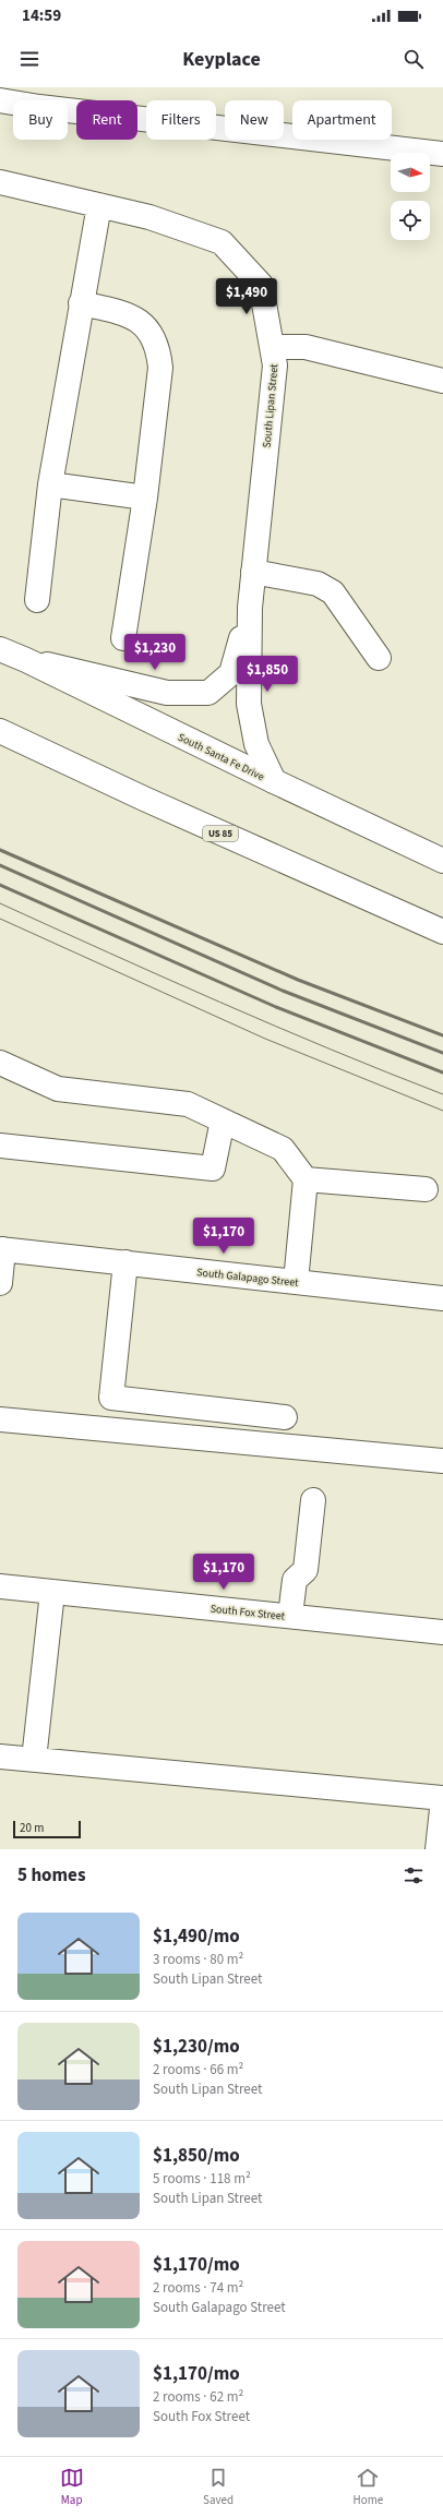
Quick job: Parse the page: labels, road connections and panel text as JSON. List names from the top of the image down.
{
  "streets": {
    "main road": [
      "South Lipan Street",
      "South Santa Fe Drive",
      "US 85",
      "South Galapago Street",
      "South Fox Street"
    ]
  },
  "crossings": [
    ["South Lipan Street", "South Santa Fe Drive"]
  ],
  "scale_bar": "20 m",
  "north": "right",
  "page": {
    "status": "14:59",
    "header": "Keyplace",
    "chip": [
      "Buy",
      "Rent",
      "Filters",
      "New",
      "Apartment"
    ],
    "price": [
      "$1,490",
      "$1,230",
      "$1,850",
      "$1,170",
      "$1,170"
    ],
    "scale": "20 m",
    "heading": "5 homes",
    "list": [
      {
        "name": "$1,490/mo",
        "note": "3 rooms · 80 m² · South Lipan Street"
      },
      {
        "name": "$1,230/mo",
        "note": "2 rooms · 66 m² · South Lipan Street"
      },
      {
        "name": "$1,850/mo",
        "note": "5 rooms · 118 m² · South Lipan Street"
      },
      {
        "name": "$1,170/mo",
        "note": "2 rooms · 74 m² · South Galapago Street"
      },
      {
        "name": "$1,170/mo",
        "note": "2 rooms · 62 m² · South Fox Street"
      }
    ],
    "tabs": ["Map", "Saved", "Home"]
  }
}
